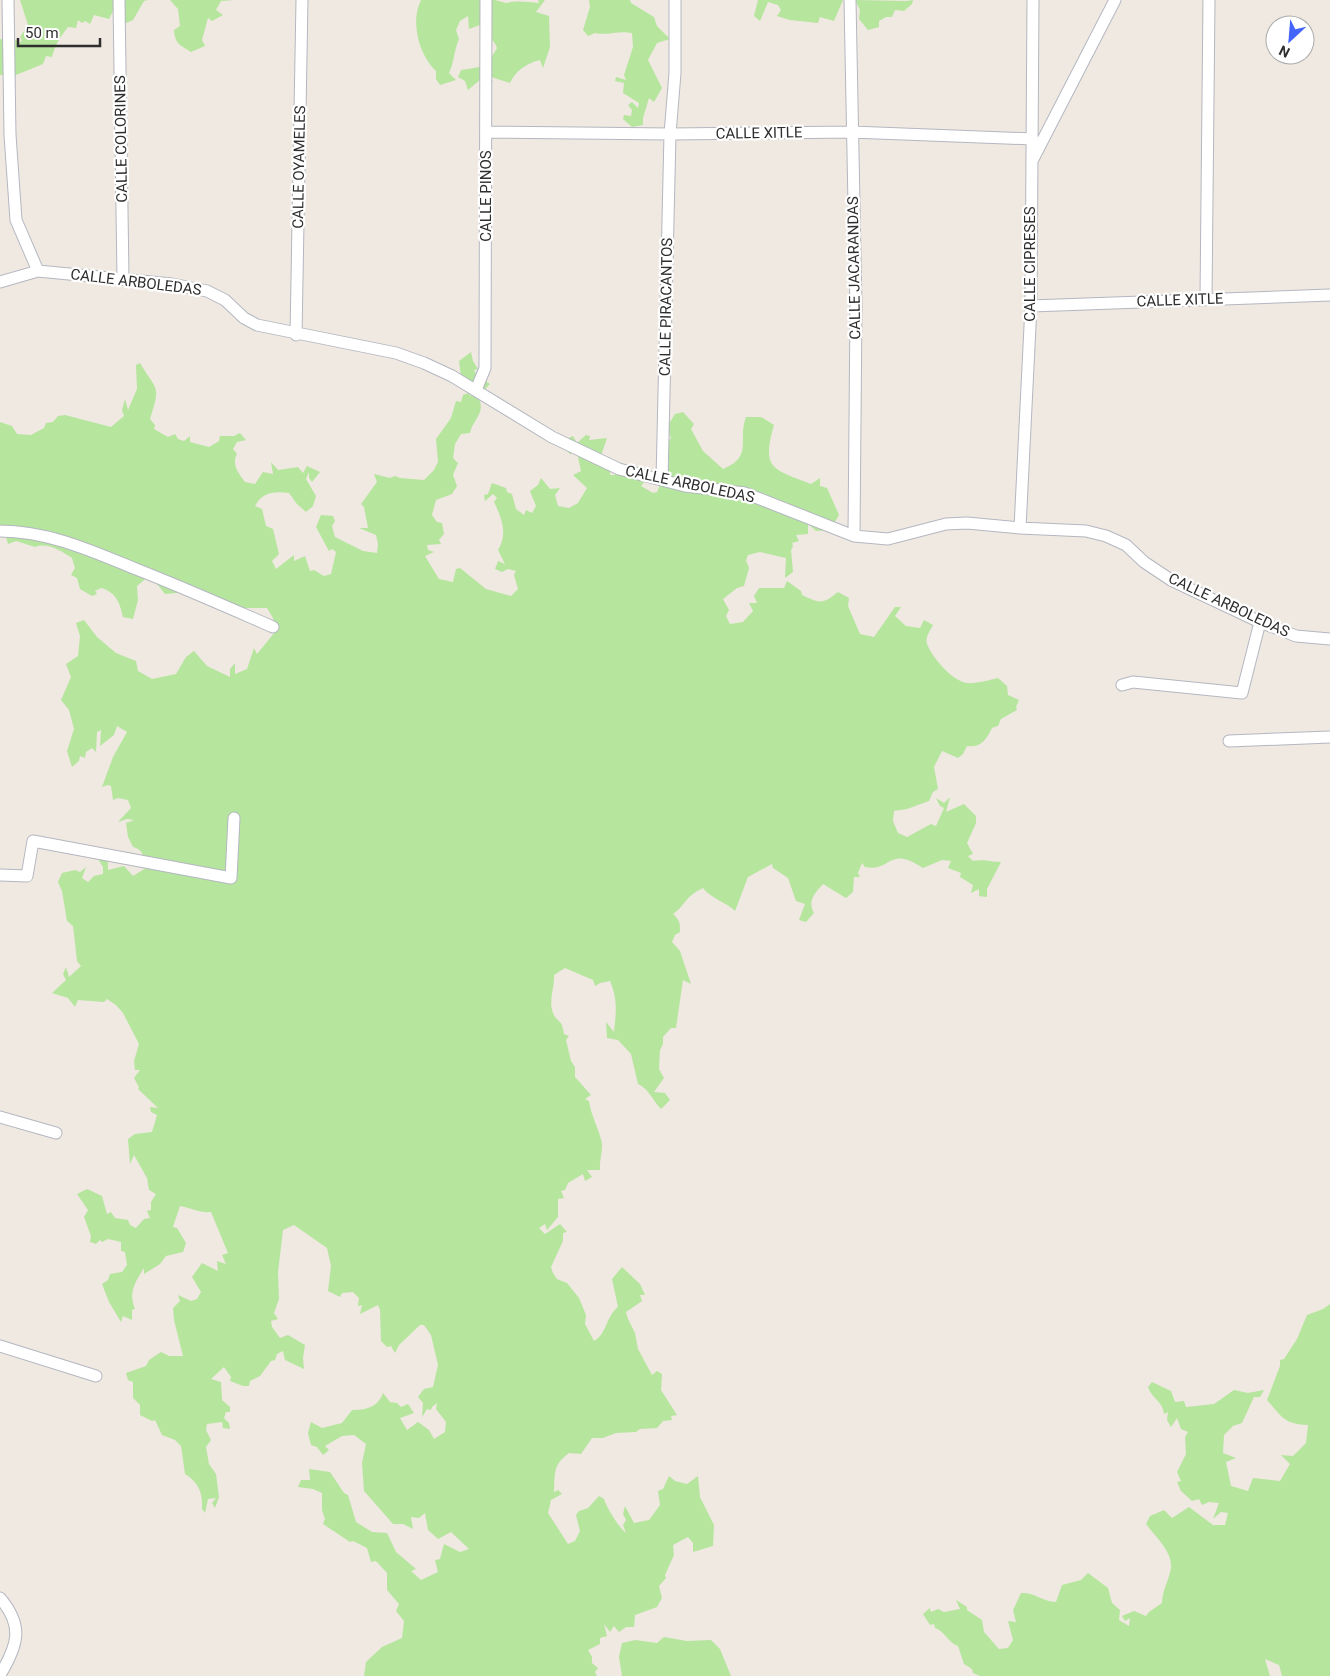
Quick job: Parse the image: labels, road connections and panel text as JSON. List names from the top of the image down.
{
  "streets": {
    "street": [
      "CALLE XITLE",
      "CALLE COLORINES",
      "CALLE OYAMELES",
      "CALLE PINOS",
      "CALLE CIPRESES",
      "CALLE JACARANDAS",
      "CALLE ARBOLEDAS",
      "CALLE PIRACANTOS"
    ]
  },
  "crossings": [
    ["CALLE XITLE", "CALLE PINOS"],
    ["CALLE XITLE", "CALLE CIPRESES"],
    ["CALLE XITLE", "CALLE JACARANDAS"],
    ["CALLE XITLE", "CALLE PIRACANTOS"],
    ["CALLE COLORINES", "CALLE ARBOLEDAS"],
    ["CALLE OYAMELES", "CALLE ARBOLEDAS"],
    ["CALLE PINOS", "CALLE ARBOLEDAS"],
    ["CALLE CIPRESES", "CALLE ARBOLEDAS"],
    ["CALLE JACARANDAS", "CALLE ARBOLEDAS"],
    ["CALLE ARBOLEDAS", "CALLE PIRACANTOS"]
  ],
  "scale_bar": "50 m",
  "north": "bottom left"
}
